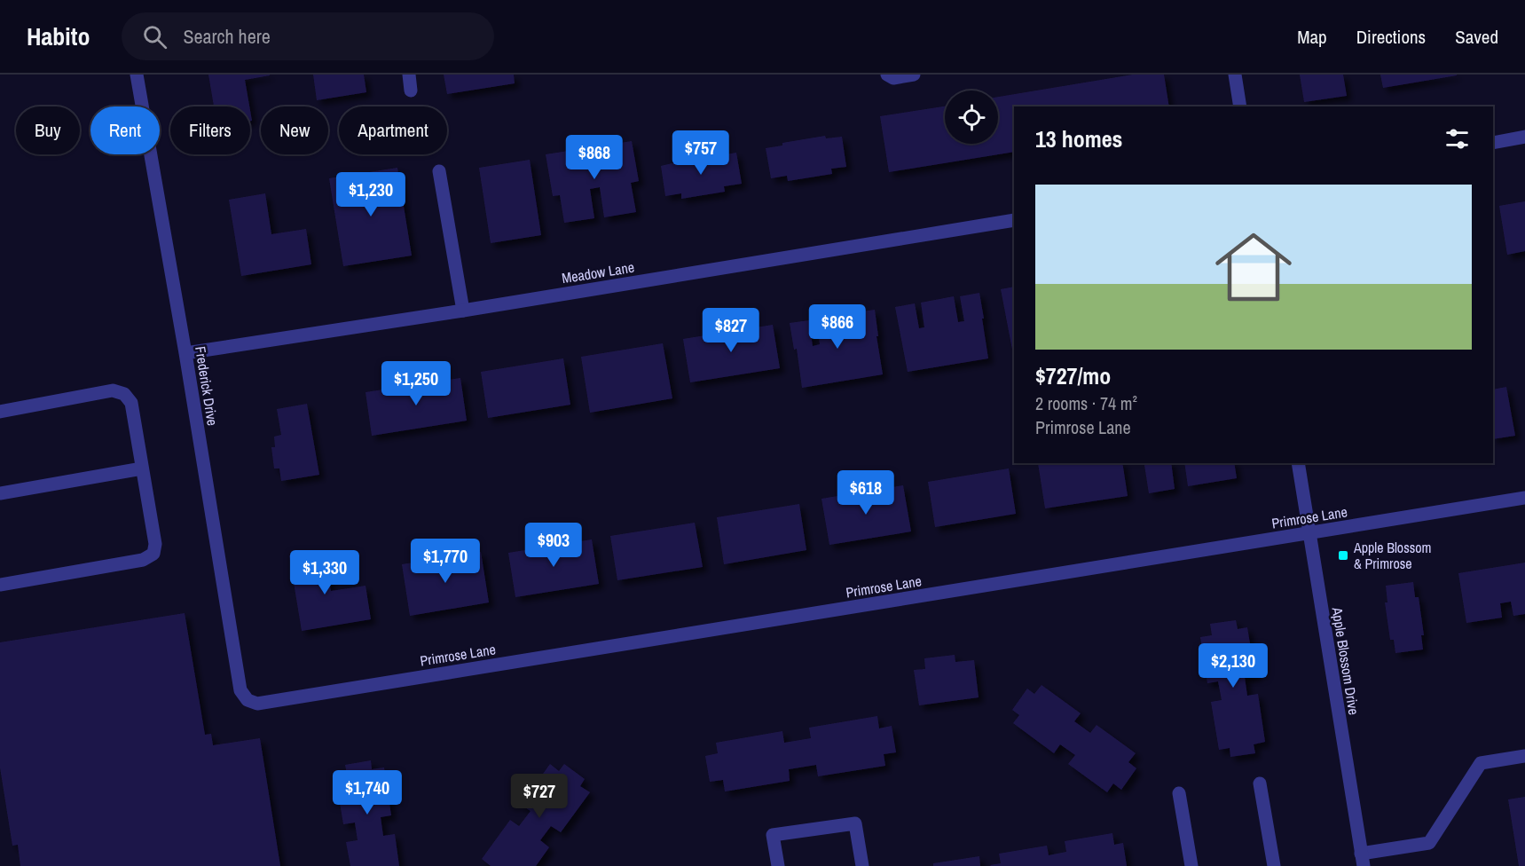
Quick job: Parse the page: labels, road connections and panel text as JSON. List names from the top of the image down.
{
  "streets": {
    "street": [
      "Meadow Lane",
      "Frederick Drive",
      "Primrose Lane",
      "Apple Blossom Drive"
    ]
  },
  "crossings": [
    ["Meadow Lane", "Frederick Drive"],
    ["Frederick Drive", "Primrose Lane"],
    ["Primrose Lane", "Apple Blossom Drive"]
  ],
  "places": {
    "transit": ["Apple Blossom & Primrose"]
  },
  "page": {
    "header": "Habito",
    "search": "Search here",
    "nav": ["Map", "Directions", "Saved"],
    "chip": [
      "Buy",
      "Rent",
      "Filters",
      "New",
      "Apartment"
    ],
    "heading": "13 homes",
    "price": [
      "$757",
      "$868",
      "$1,230",
      "$866",
      "$827",
      "$1,250",
      "$618",
      "$903",
      "$1,770",
      "$1,330",
      "$2,130",
      "$1,740",
      "$727"
    ],
    "list": [
      {
        "name": "$727/mo",
        "note": "2 rooms · 74 m² · Primrose Lane"
      }
    ]
  }
}
